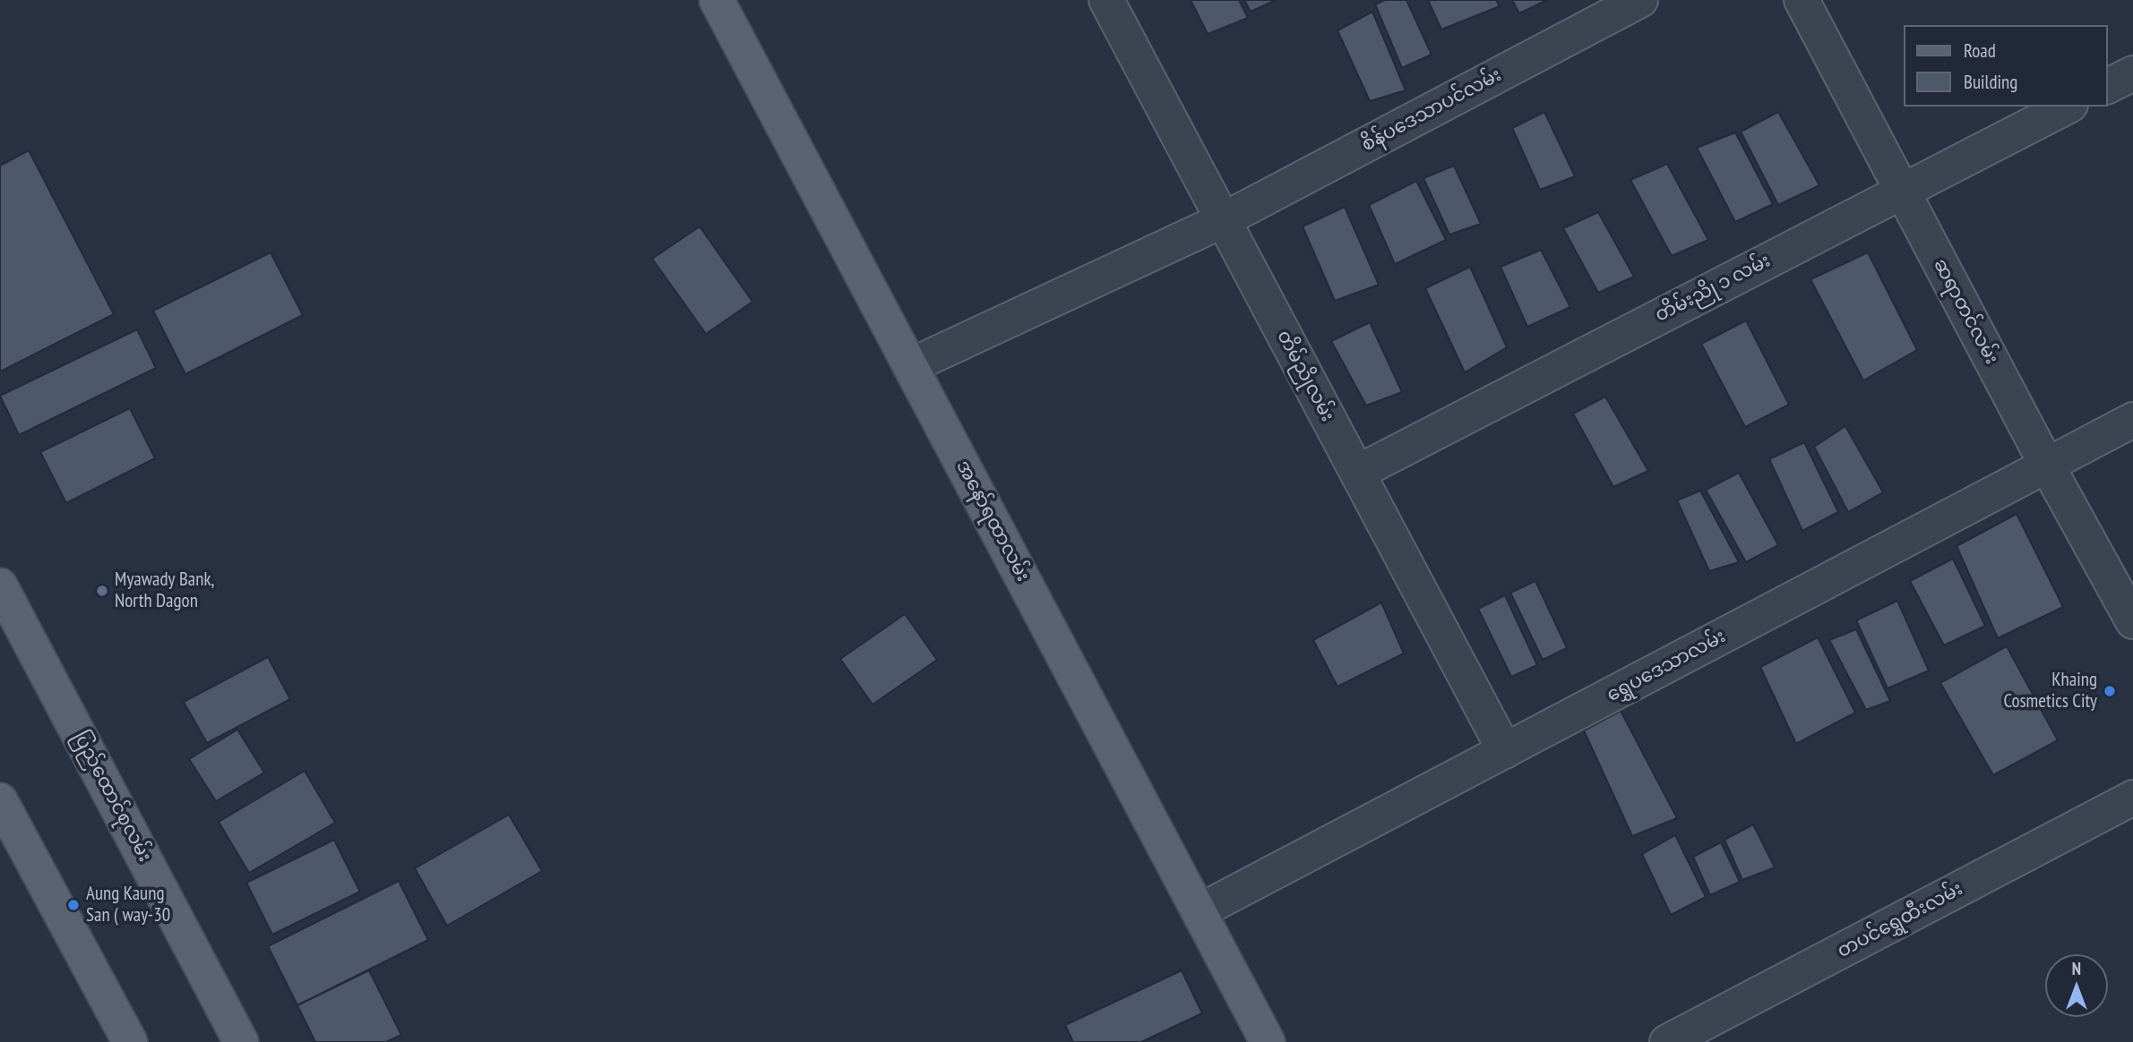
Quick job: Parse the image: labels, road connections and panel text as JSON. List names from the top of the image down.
{
  "streets": {
    "main road": ["အနော်ရထာလမ်း", "ပြည်ထောင်စုလမ်း"],
    "street": [
      "စိန်ပဒေသာပင်လမ်း",
      "တိမ်းညို ၁ လမ်း",
      "ဆရာတင်လမ်း",
      "တိမ်ညိုလမ်း",
      "ရွှေပဒေသာလမ်း",
      "တပင်ရွှေထီးလမ်း"
    ]
  },
  "crossings": [
    ["စိန်ပဒေသာပင်လမ်း", "တိမ်ညိုလမ်း"],
    ["စိန်ပဒေသာပင်လမ်း", "အနော်ရထာလမ်း"],
    ["တိမ်းညို ၁ လမ်း", "ဆရာတင်လမ်း"],
    ["တိမ်းညို ၁ လမ်း", "တိမ်ညိုလမ်း"],
    ["ဆရာတင်လမ်း", "ရွှေပဒေသာလမ်း"],
    ["တိမ်ညိုလမ်း", "ရွှေပဒေသာလမ်း"],
    ["အနော်ရထာလမ်း", "ရွှေပဒေသာလမ်း"]
  ],
  "places": ["Myawady Bank, North Dagon", "Khaing Cosmetics City", "Aung Kaung San ( way-30"],
  "legend": ["Road", "Building"],
  "north": "top"
}
